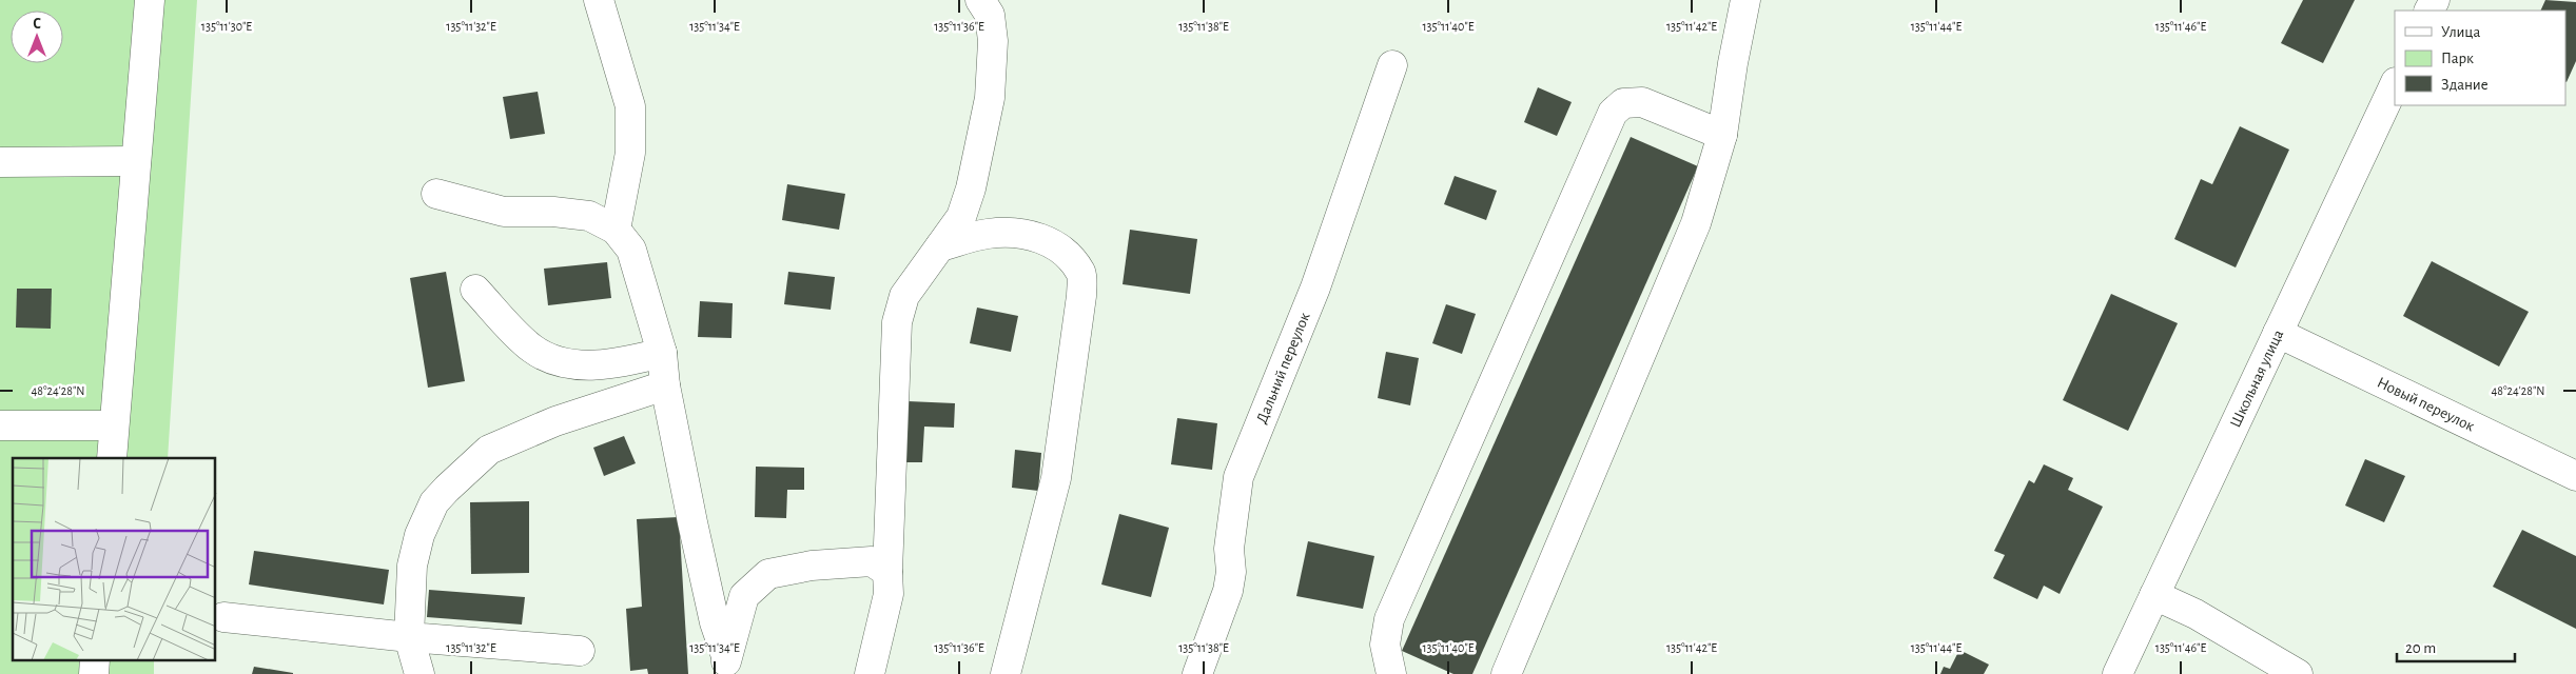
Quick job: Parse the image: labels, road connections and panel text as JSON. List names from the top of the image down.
{
  "streets": {
    "street": ["Дальний переулок", "Школьная улица", "Новый переулок"]
  },
  "crossings": [
    ["Школьная улица", "Новый переулок"]
  ],
  "legend": ["Улица", "Парк", "Здание"],
  "scale_bar": "20 m",
  "north": "top",
  "coordinates": [
    "135°11'30\"E",
    "135°11'32\"E",
    "135°11'34\"E",
    "135°11'36\"E",
    "135°11'38\"E",
    "135°11'40\"E",
    "135°11'42\"E",
    "135°11'44\"E",
    "135°11'46\"E",
    "48°24'28\"N"
  ]
}
